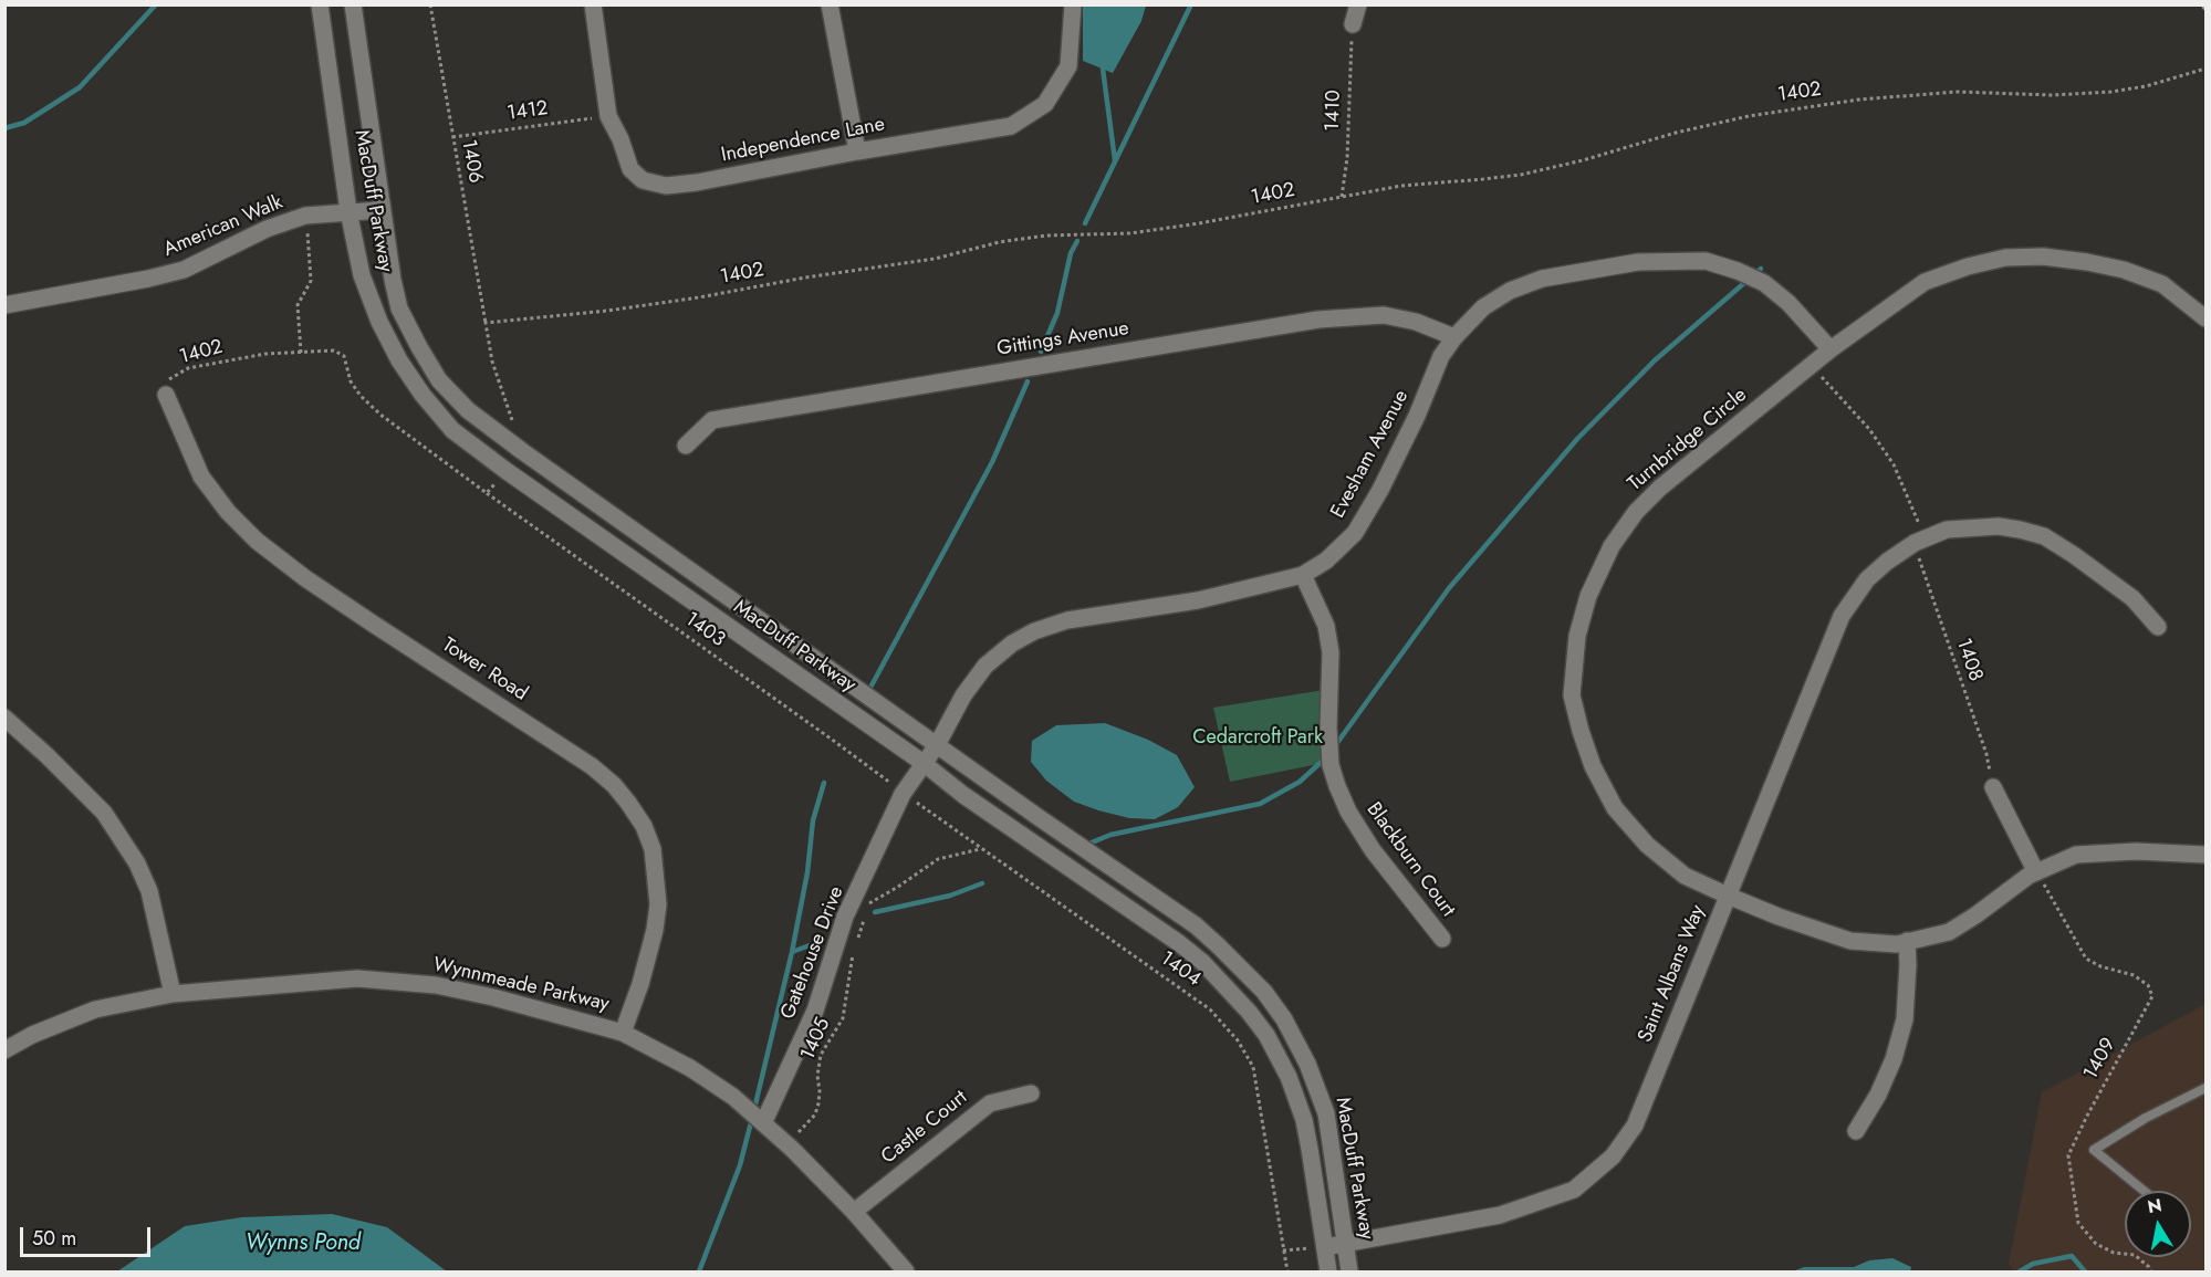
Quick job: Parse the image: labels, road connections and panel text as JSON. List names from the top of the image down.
{
  "streets": {
    "street": [
      "Independence Lane",
      "MacDuff Parkway",
      "American Walk",
      "Gittings Avenue",
      "Turnbridge Circle",
      "Evesham Avenue",
      "Tower Road",
      "Blackburn Court",
      "Gatehouse Drive",
      "Saint Albans Way",
      "Wynnmeade Parkway",
      "Castle Court"
    ],
    "path": [
      "1402",
      "1410",
      "1412",
      "1406",
      "1403",
      "1408",
      "1404",
      "1405",
      "1409"
    ]
  },
  "crossings": [
    ["1402", "1410"],
    ["1402", "1406"],
    ["1402", "1403"],
    ["1402", "Tower Road"],
    ["1412", "Independence Lane"],
    ["1412", "1406"],
    ["MacDuff Parkway", "American Walk"],
    ["MacDuff Parkway", "Evesham Avenue"],
    ["MacDuff Parkway", "Gatehouse Drive"],
    ["MacDuff Parkway", "Saint Albans Way"],
    ["Gittings Avenue", "Evesham Avenue"],
    ["Turnbridge Circle", "Evesham Avenue"],
    ["Turnbridge Circle", "1408"],
    ["Turnbridge Circle", "Saint Albans Way"],
    ["Turnbridge Circle", "1409"],
    ["Evesham Avenue", "Blackburn Court"],
    ["Evesham Avenue", "Gatehouse Drive"],
    ["1403", "Gatehouse Drive"],
    ["1403", "1404"],
    ["1408", "Saint Albans Way"],
    ["Tower Road", "Wynnmeade Parkway"],
    ["Gatehouse Drive", "1404"],
    ["Gatehouse Drive", "Wynnmeade Parkway"],
    ["Wynnmeade Parkway", "1405"],
    ["Wynnmeade Parkway", "Castle Court"]
  ],
  "water": ["Wynns Pond"],
  "parks": ["Cedarcroft Park"],
  "scale_bar": "50 m",
  "north": "top"
}
